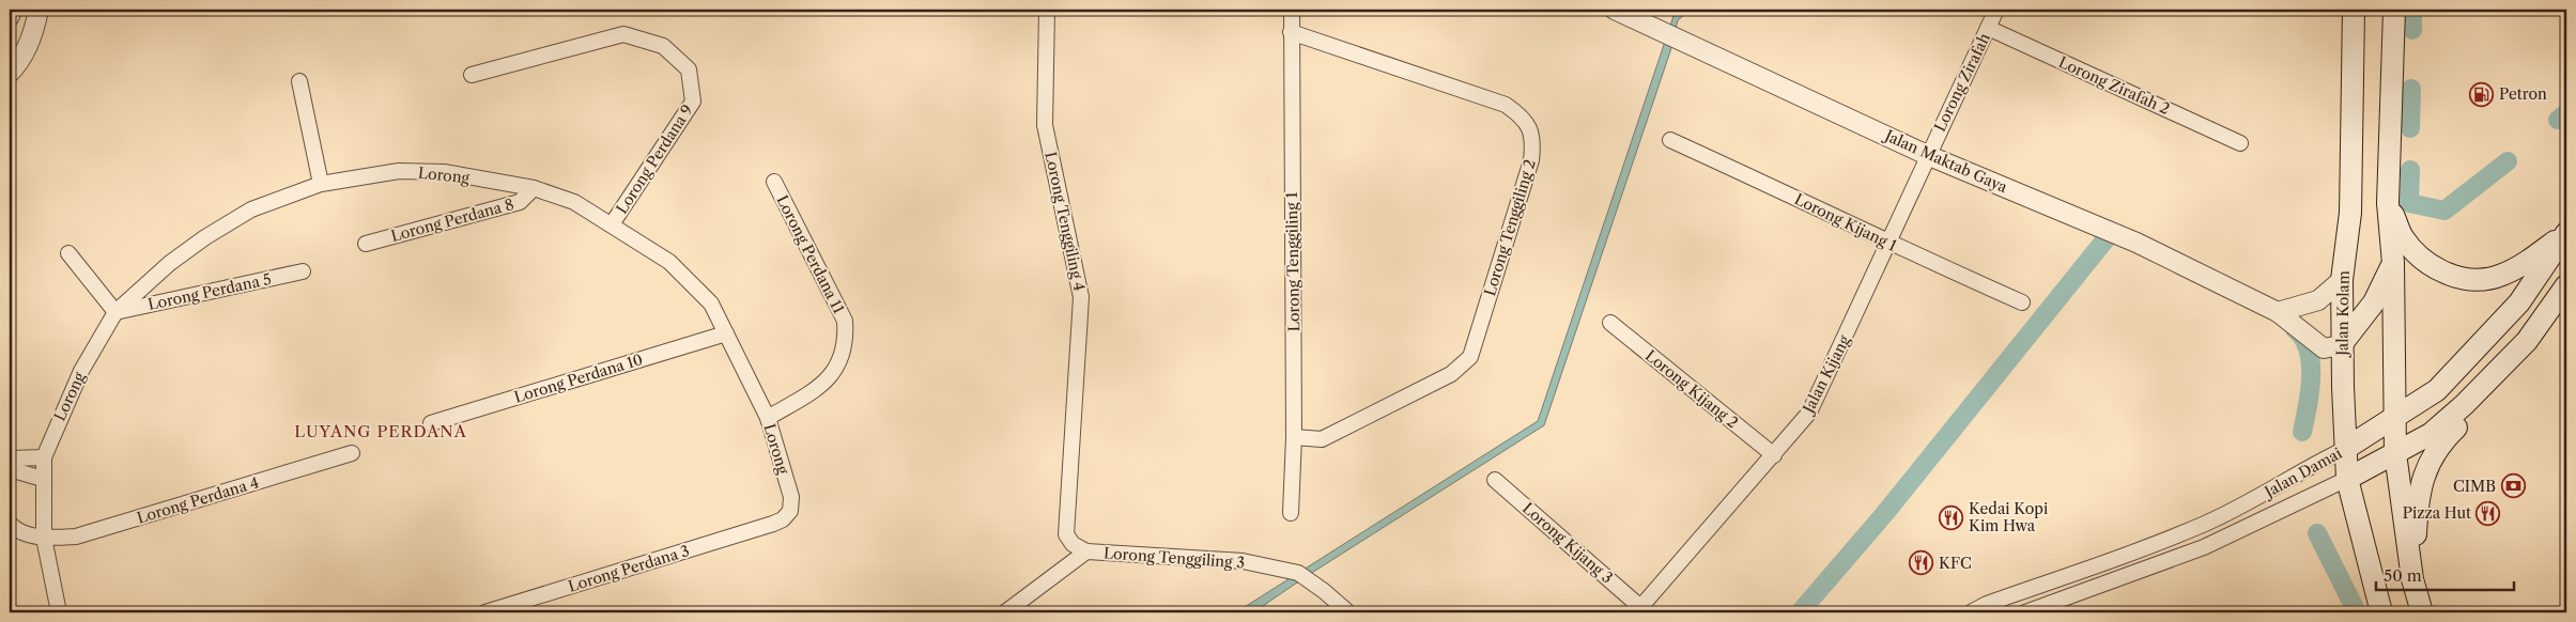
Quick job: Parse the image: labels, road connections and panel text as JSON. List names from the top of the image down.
{
  "streets": {
    "main road": ["Jalan Kolam", "Jalan Damai"],
    "street": [
      "Lorong Zirafah",
      "Lorong Zirafah 2",
      "Lorong Perdana 9",
      "Jalan Maktab Gaya",
      "Lorong",
      "Lorong Perdana 8",
      "Lorong Tenggiling 4",
      "Lorong Kijang 1",
      "Lorong Tenggiling 2",
      "Lorong Perdana 11",
      "Lorong Tenggiling 1",
      "Lorong Perdana 5",
      "Jalan Kijang",
      "Lorong Perdana 10",
      "Lorong Kijang 2",
      "Lorong Perdana 4",
      "Lorong Kijang 3",
      "Lorong Tenggiling 3",
      "Lorong Perdana 3"
    ]
  },
  "crossings": [
    ["Lorong Zirafah", "Lorong Zirafah 2"],
    ["Lorong Zirafah", "Jalan Maktab Gaya"],
    ["Lorong Zirafah", "Jalan Kijang"],
    ["Lorong Perdana 9", "Lorong"],
    ["Jalan Maktab Gaya", "Jalan Kolam"],
    ["Jalan Maktab Gaya", "Jalan Kijang"],
    ["Lorong", "Lorong Perdana 8"],
    ["Lorong", "Lorong Perdana 11"],
    ["Lorong", "Lorong Perdana 5"],
    ["Lorong", "Lorong Perdana 10"],
    ["Lorong", "Lorong Perdana 4"],
    ["Lorong", "Lorong Perdana 3"],
    ["Lorong Tenggiling 4", "Lorong Tenggiling 3"],
    ["Lorong Kijang 1", "Jalan Kijang"],
    ["Lorong Tenggiling 2", "Lorong Tenggiling 1"],
    ["Jalan Kolam", "Jalan Damai"],
    ["Jalan Kijang", "Lorong Kijang 2"],
    ["Jalan Kijang", "Lorong Kijang 3"]
  ],
  "districts": ["LUYANG PERDANA"],
  "places": {
    "fuel station": ["Petron"],
    "bank": ["CIMB"],
    "restaurant": ["Pizza Hut", "Kedai Kopi Kim Hwa", "KFC"]
  },
  "scale_bar": "50 m"
}
